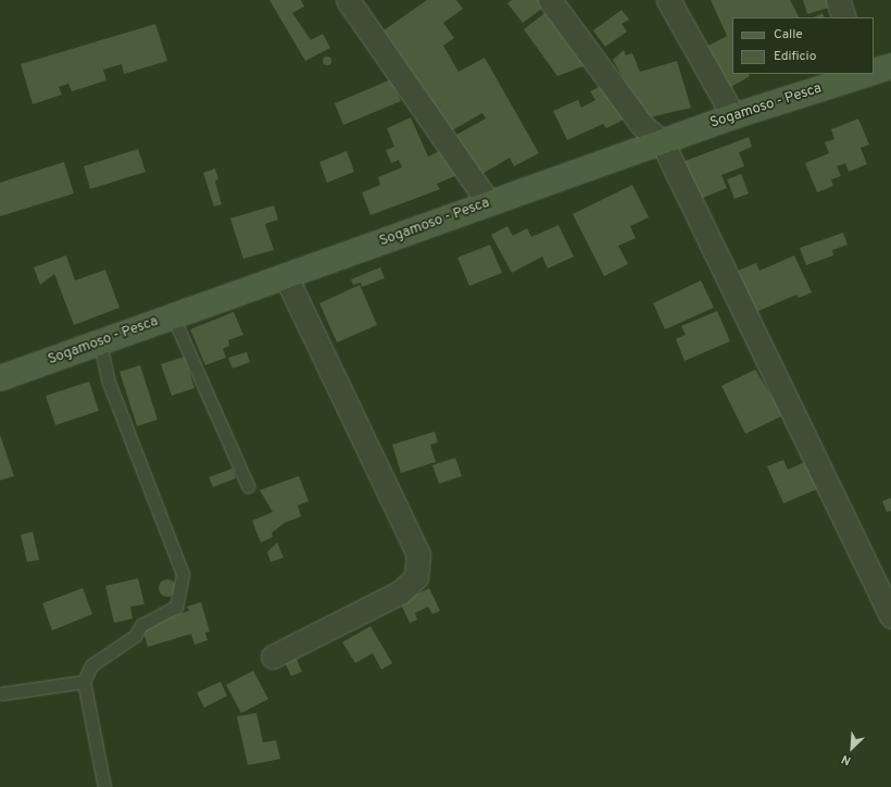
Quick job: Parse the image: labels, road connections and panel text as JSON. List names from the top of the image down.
{
  "streets": {
    "main road": ["Sogamoso - Pesca"]
  },
  "legend": ["Calle", "Edificio"],
  "north": "bottom left"
}
